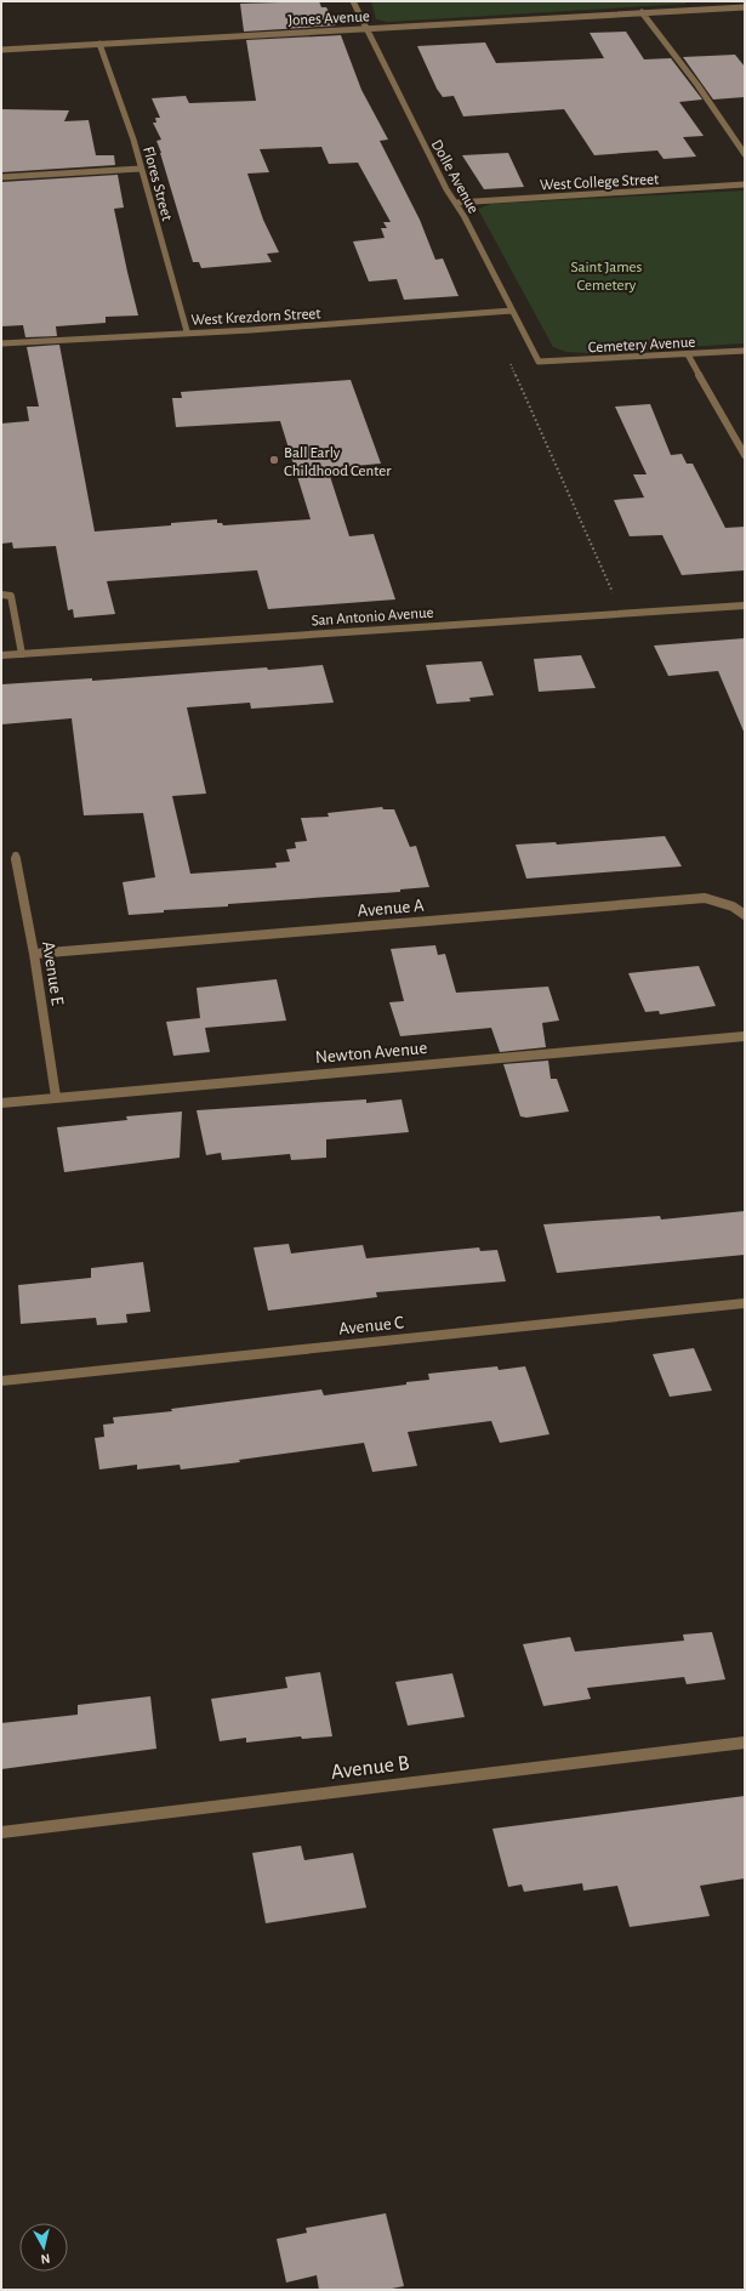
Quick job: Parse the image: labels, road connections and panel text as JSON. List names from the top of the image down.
{
  "streets": {
    "street": [
      "Jones Avenue",
      "Dolle Avenue",
      "West College Street",
      "Flores Street",
      "West Krezdorn Street",
      "Cemetery Avenue",
      "San Antonio Avenue",
      "Avenue A",
      "Avenue E",
      "Newton Avenue",
      "Avenue C",
      "Avenue B"
    ]
  },
  "crossings": [
    ["Jones Avenue", "Dolle Avenue"],
    ["Jones Avenue", "Flores Street"],
    ["Dolle Avenue", "West College Street"],
    ["Dolle Avenue", "West Krezdorn Street"],
    ["Dolle Avenue", "Cemetery Avenue"],
    ["Flores Street", "West Krezdorn Street"],
    ["Avenue A", "Avenue E"],
    ["Avenue E", "Newton Avenue"]
  ],
  "parks": ["Saint James Cemetery"],
  "places": ["Ball Early Childhood Center"],
  "north": "bottom"
}
